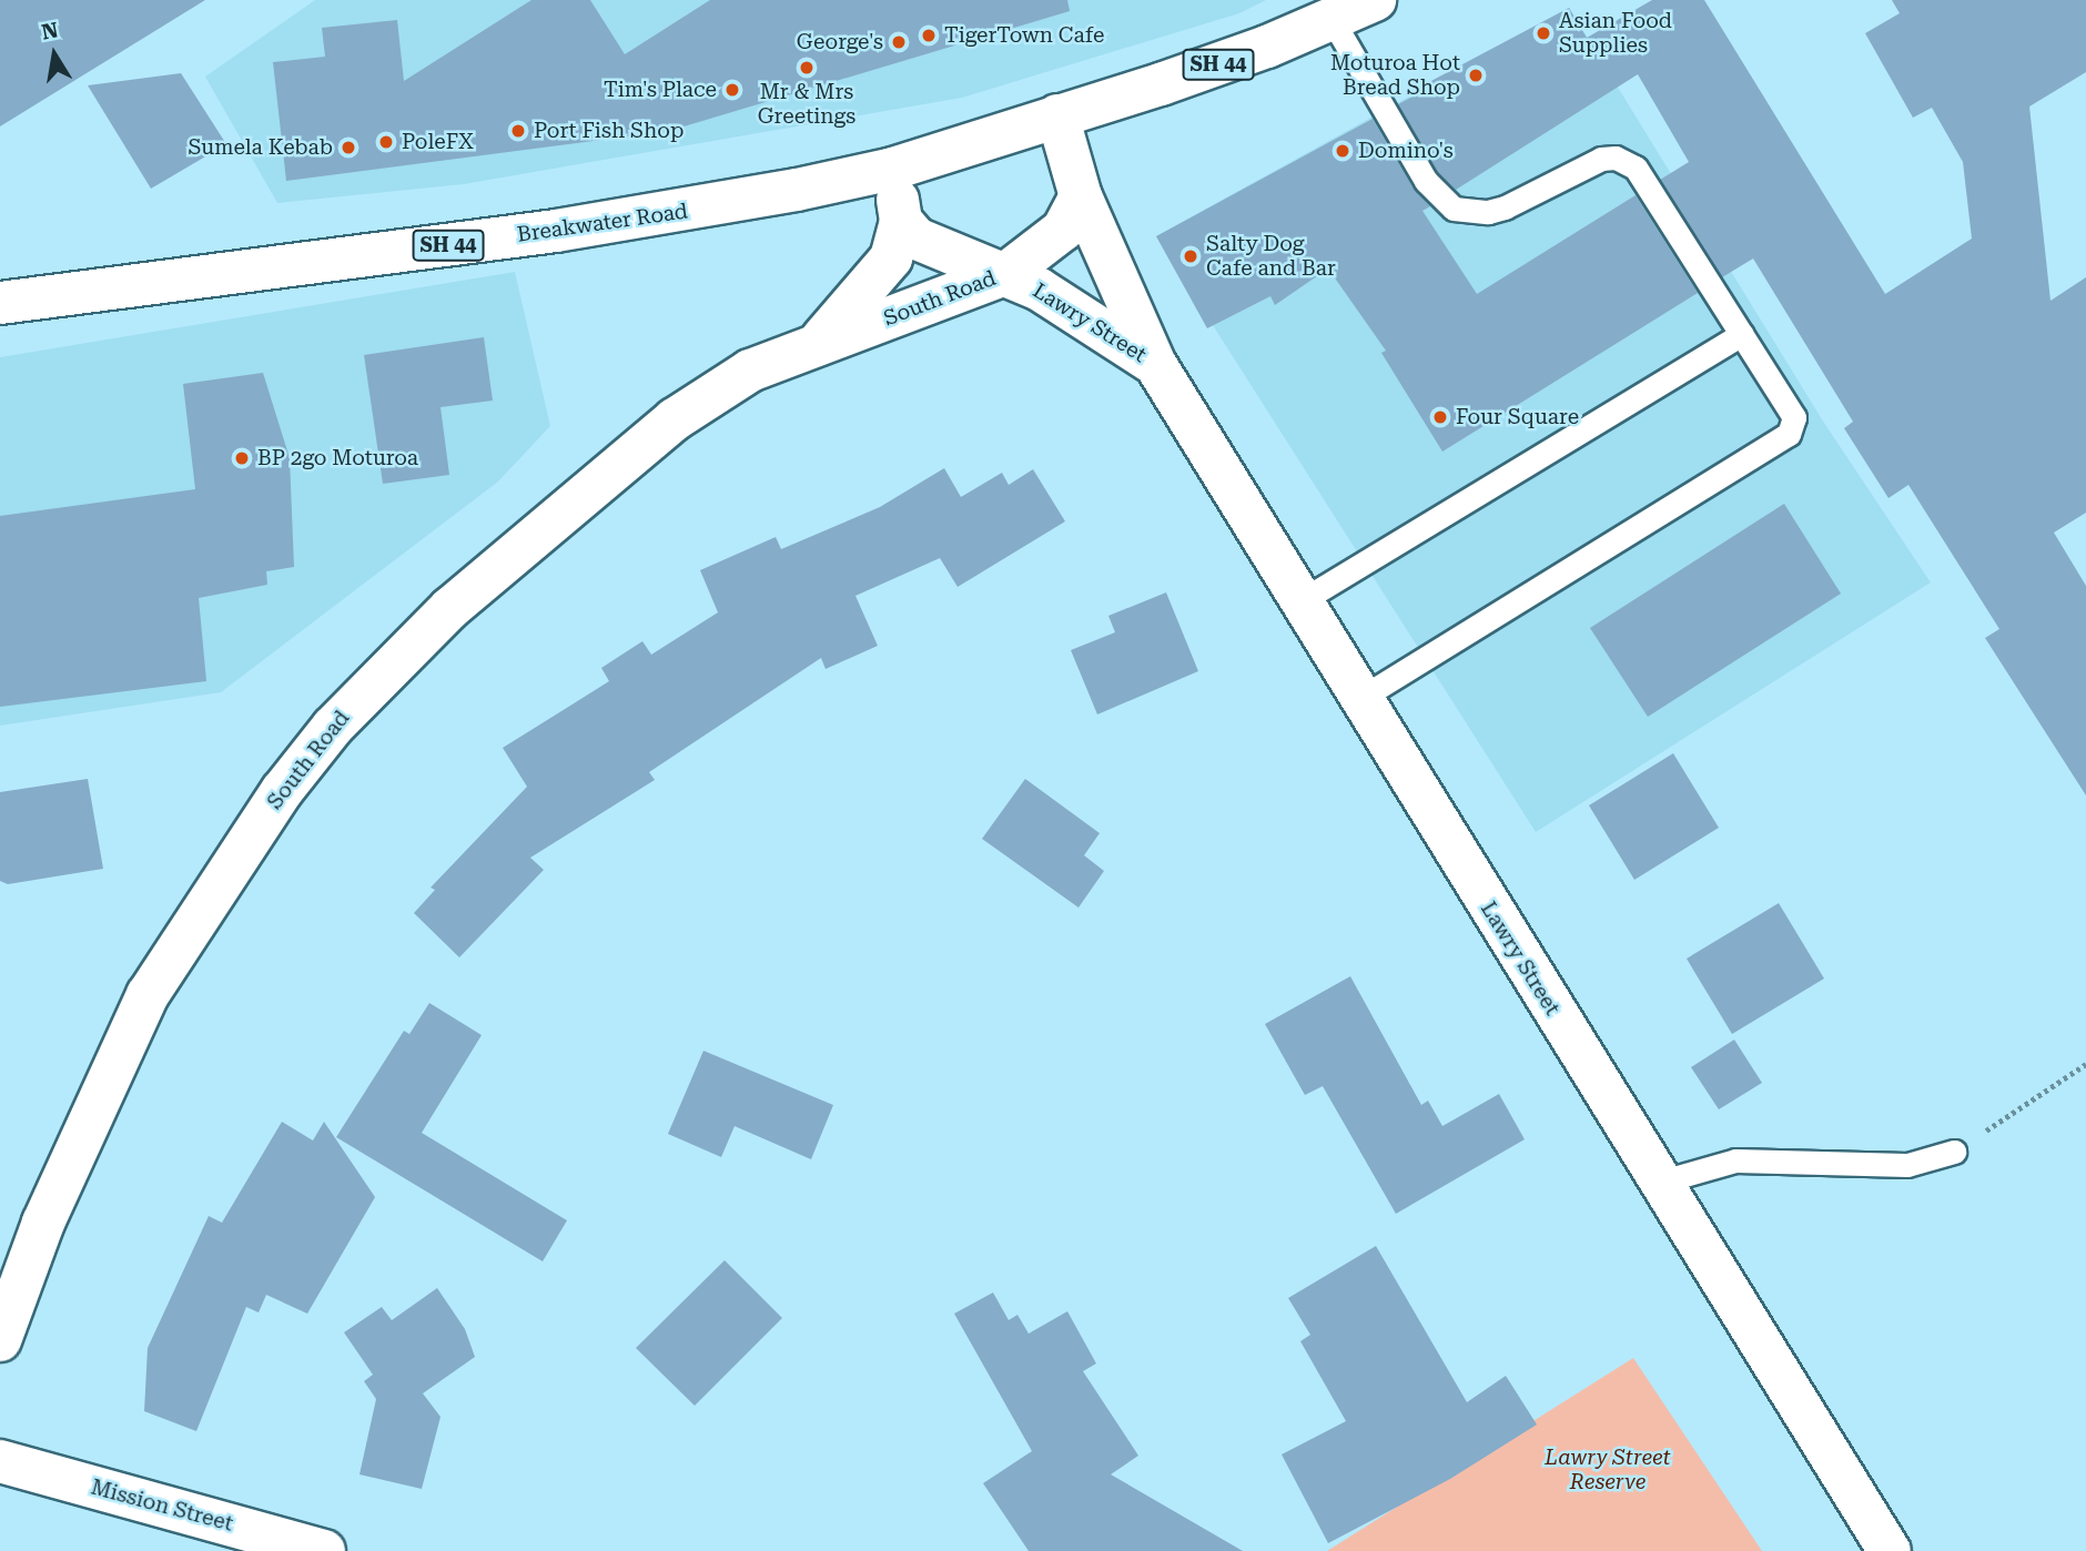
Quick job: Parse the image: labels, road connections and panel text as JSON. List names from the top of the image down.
{
  "streets": {
    "main road": [
      "SH 44",
      "Breakwater Road",
      "South Road",
      "Lawry Street",
      "Mission Street"
    ]
  },
  "crossings": [
    ["SH 44", "Breakwater Road"],
    ["SH 44", "Lawry Street"],
    ["Breakwater Road", "Lawry Street"],
    ["South Road", "Lawry Street"]
  ],
  "parks": ["Lawry Street Reserve"],
  "places": [
    "Asian Food Supplies",
    "TigerTown Cafe",
    "George's",
    "Mr & Mrs Greetings",
    "Moturoa Hot Bread Shop",
    "Tim's Place",
    "Port Fish Shop",
    "PoleFX",
    "Sumela Kebab",
    "Domino's",
    "Salty Dog Cafe and Bar",
    "Four Square",
    "BP 2go Moturoa"
  ],
  "north": "top"
}
